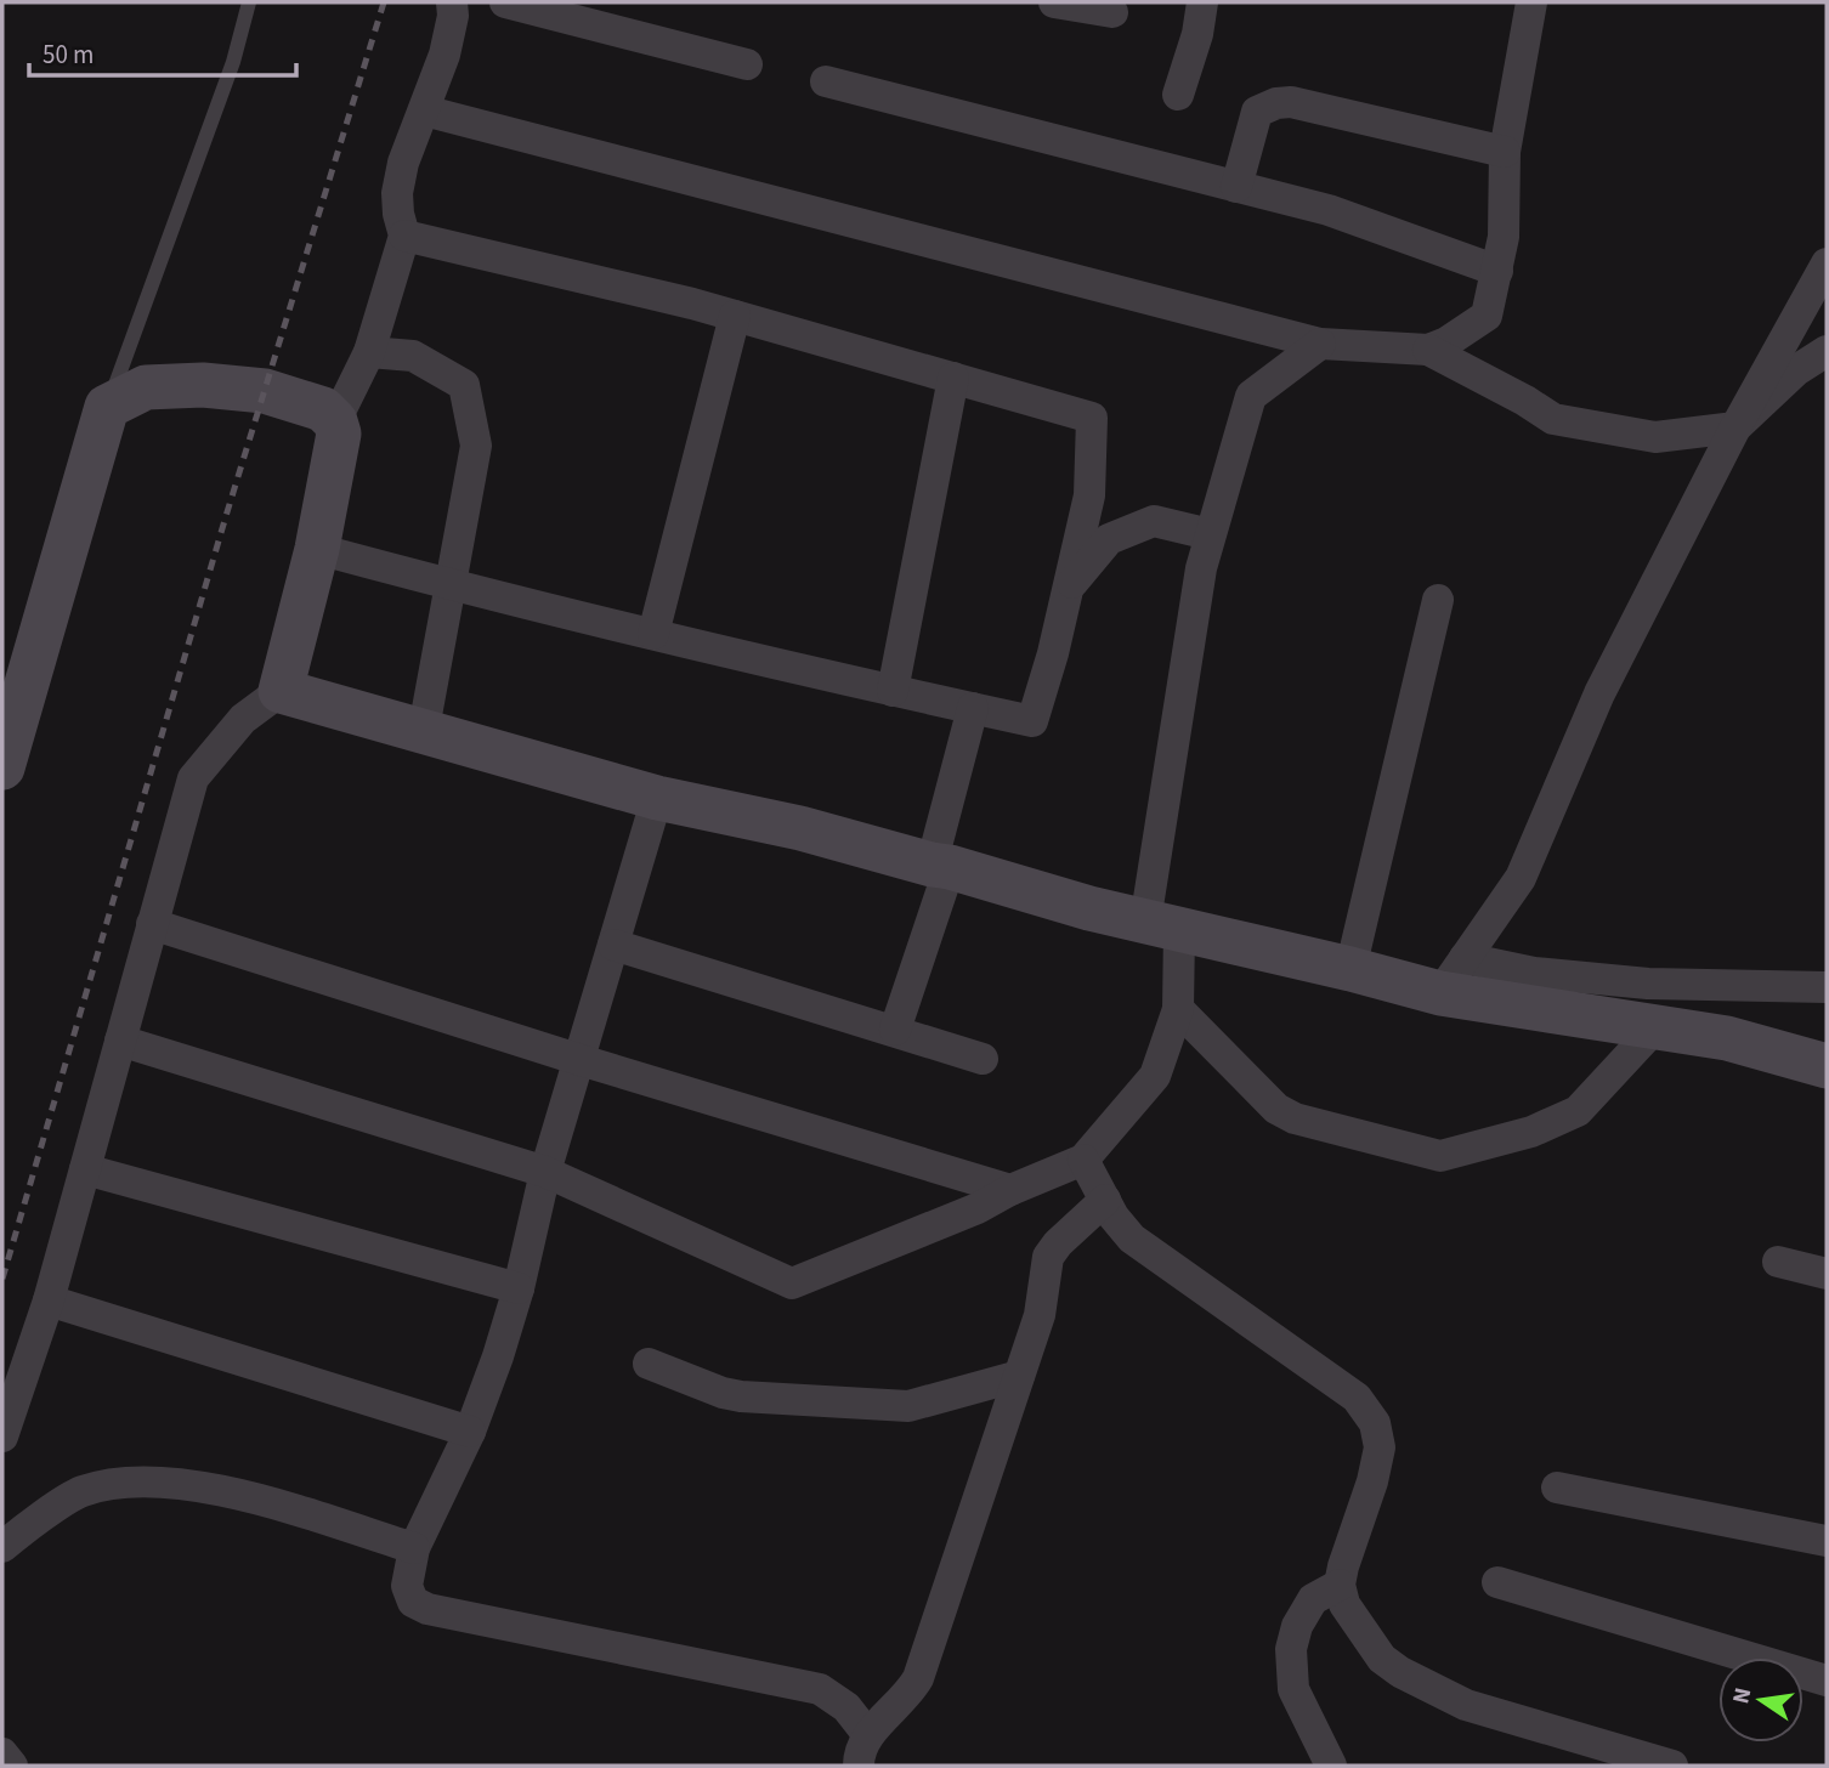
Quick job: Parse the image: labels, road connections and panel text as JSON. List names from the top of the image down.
{
  "scale_bar": "50 m",
  "north": "left"
}
